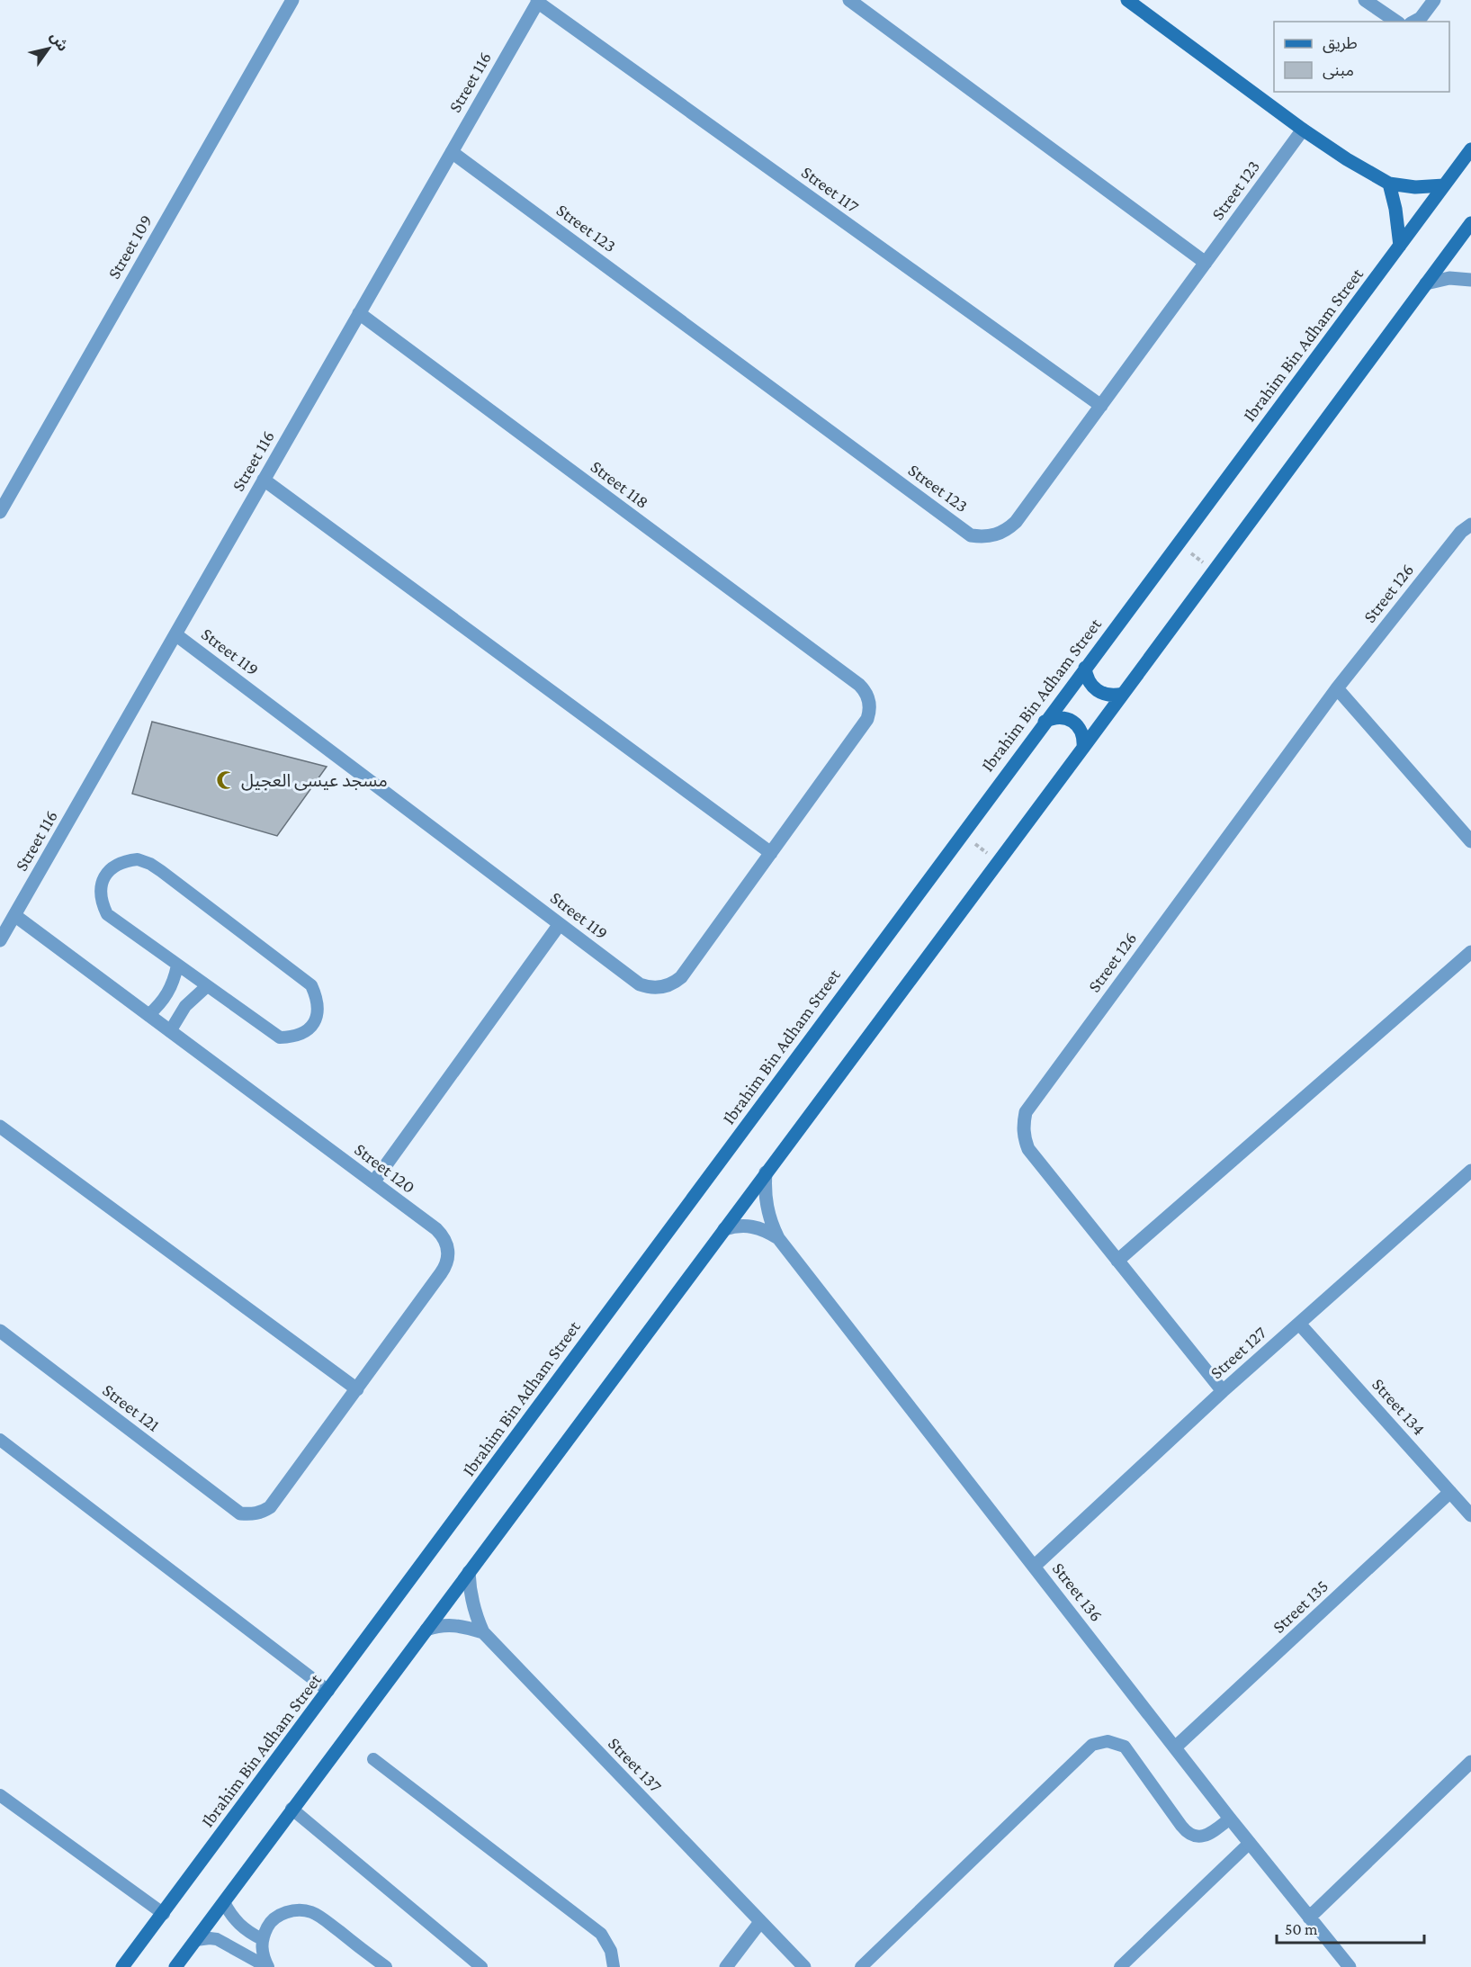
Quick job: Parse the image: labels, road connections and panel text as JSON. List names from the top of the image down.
{
  "streets": {
    "street": [
      "Street 116",
      "Street 117",
      "Street 123",
      "Street 109",
      "Ibrahim Bin Adham Street",
      "Street 118",
      "Street 126",
      "Street 119",
      "Street 120",
      "Street 127",
      "Street 134",
      "Street 121",
      "Street 136",
      "Street 135",
      "Street 137"
    ]
  },
  "crossings": [
    ["Street 116", "Street 117"],
    ["Street 116", "Street 123"],
    ["Street 116", "Street 118"],
    ["Street 116", "Street 119"],
    ["Street 116", "Street 120"],
    ["Street 117", "Street 123"],
    ["Street 118", "Street 119"],
    ["Street 126", "Street 127"],
    ["Street 120", "Street 121"],
    ["Street 127", "Street 134"],
    ["Street 127", "Street 136"],
    ["Street 134", "Street 135"],
    ["Street 136", "Street 135"]
  ],
  "places": {
    "mosque": ["مسجد عيسى العجيل"]
  },
  "legend": ["طريق", "مبنى"],
  "scale_bar": "50 m",
  "north": "top right"
}
